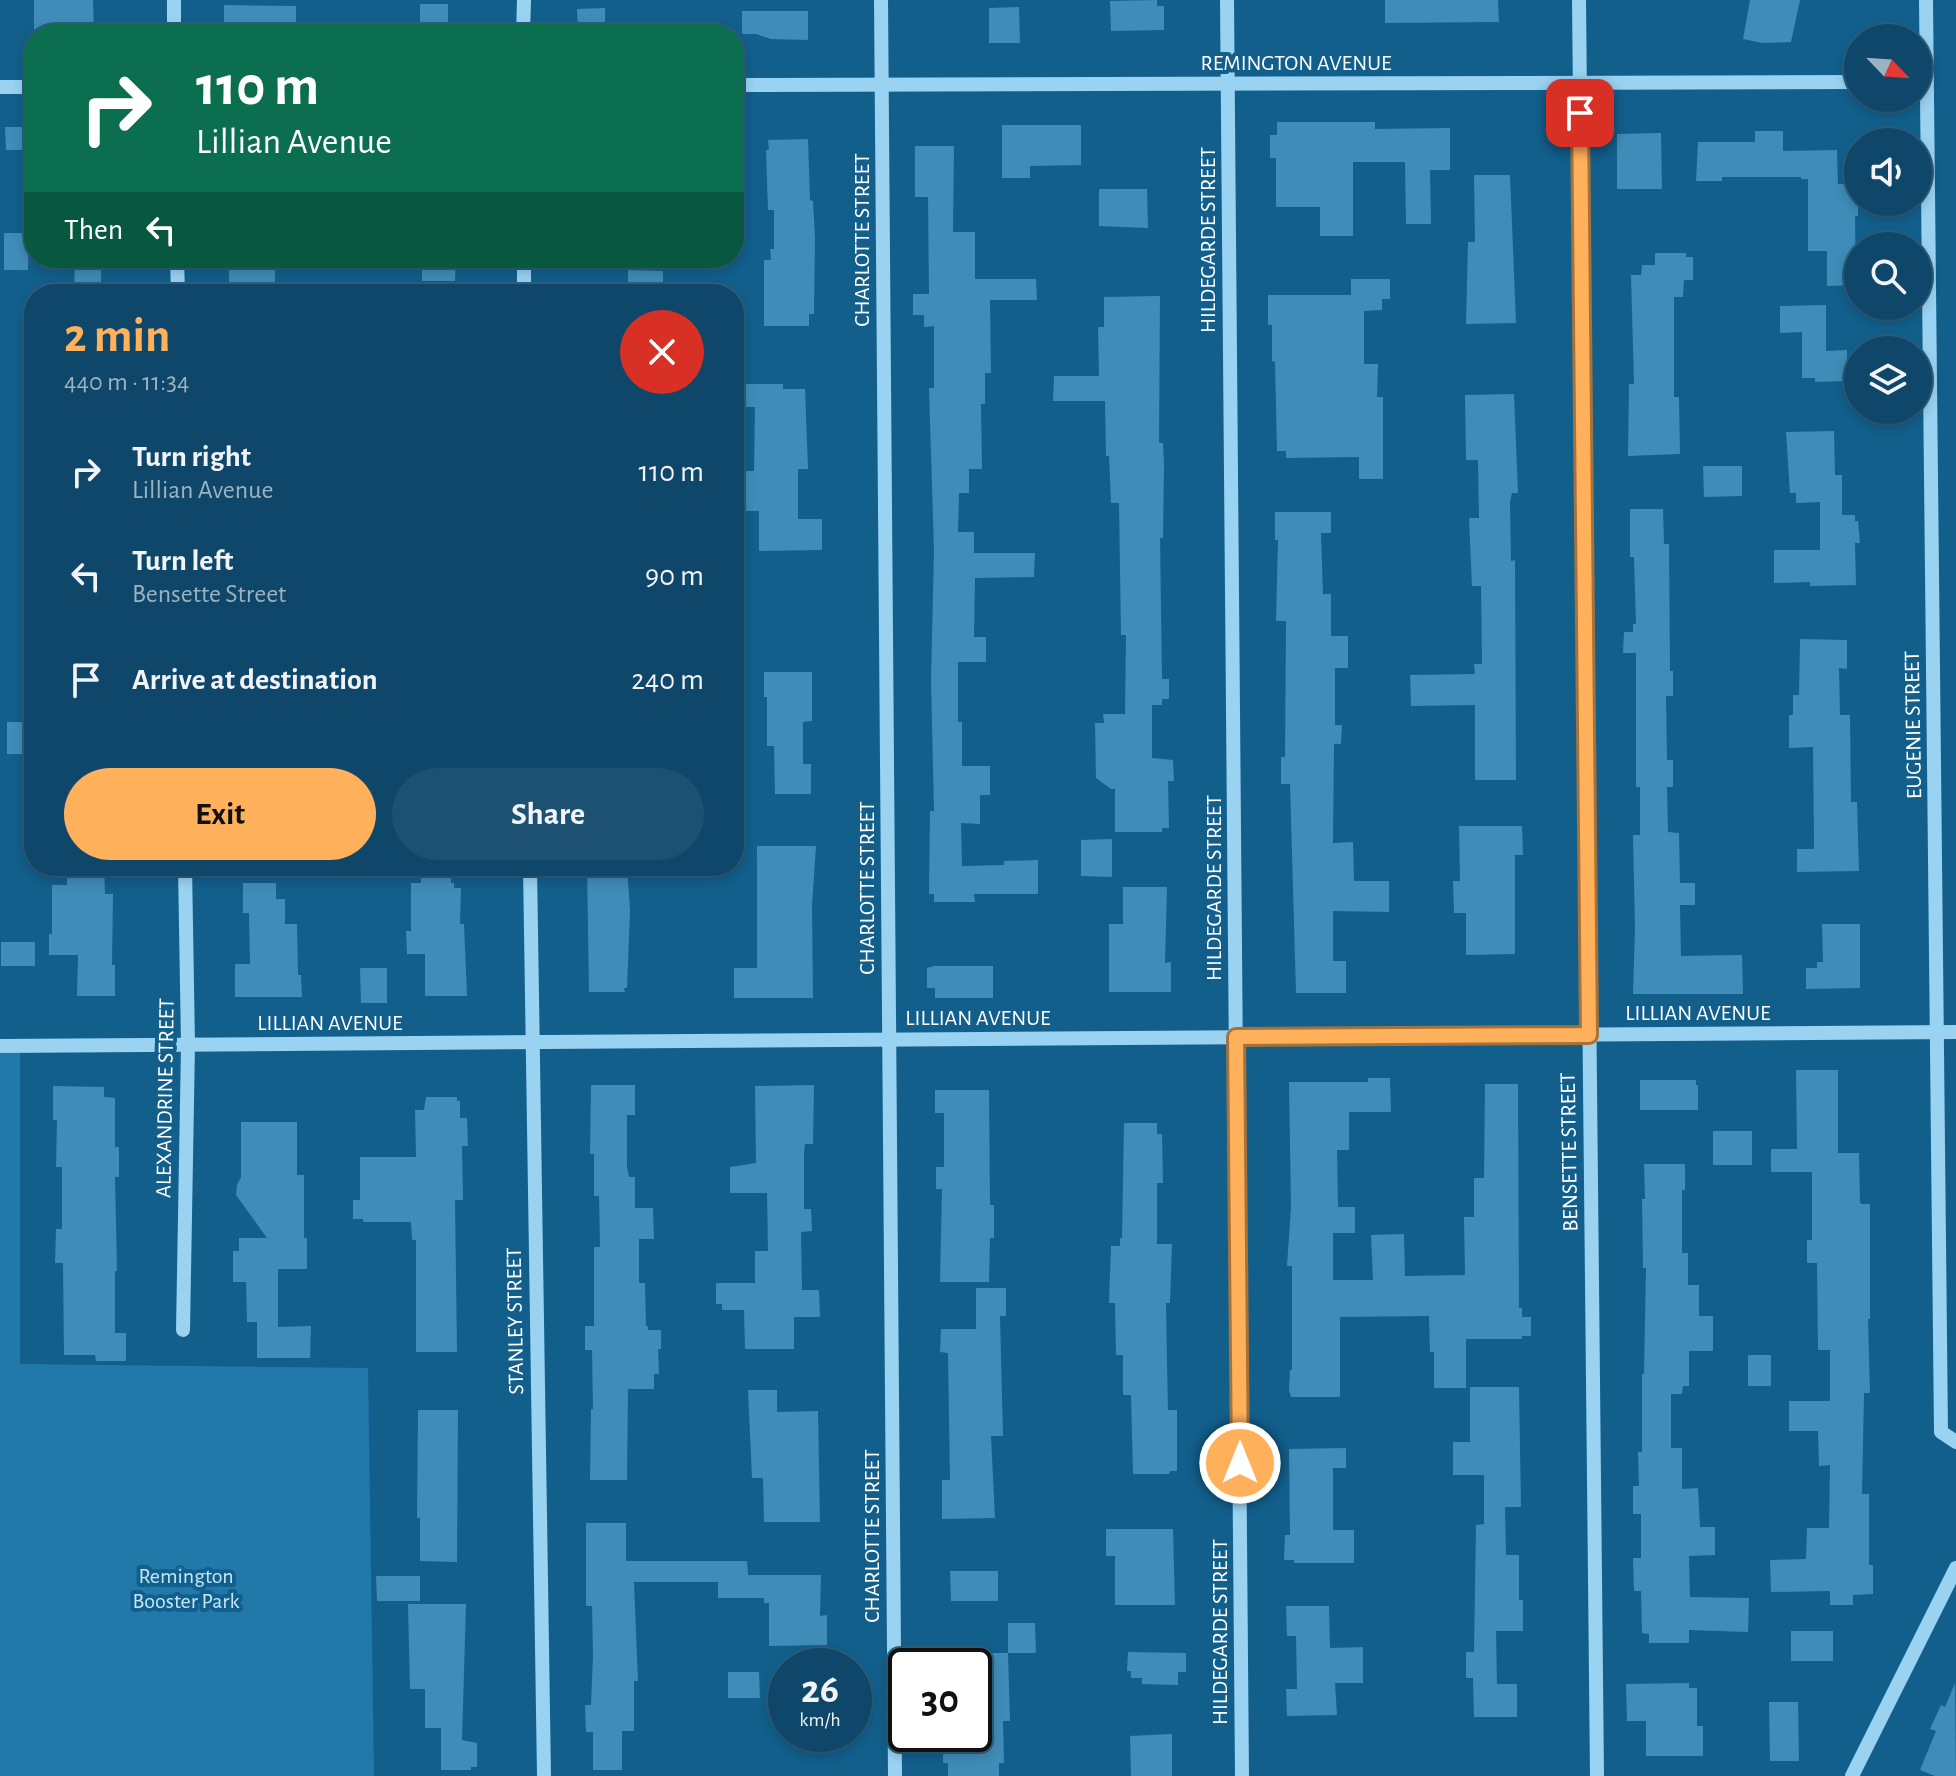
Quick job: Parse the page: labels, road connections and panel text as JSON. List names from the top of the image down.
{
  "streets": {
    "street": [
      "REMINGTON AVENUE",
      "CHARLOTTE STREET",
      "HILDEGARDE STREET",
      "EUGENIE STREET",
      "LILLIAN AVENUE",
      "ALEXANDRINE STREET",
      "BENSETTE STREET",
      "STANLEY STREET"
    ]
  },
  "crossings": [
    ["REMINGTON AVENUE", "CHARLOTTE STREET"],
    ["REMINGTON AVENUE", "HILDEGARDE STREET"],
    ["REMINGTON AVENUE", "BENSETTE STREET"],
    ["CHARLOTTE STREET", "LILLIAN AVENUE"],
    ["HILDEGARDE STREET", "LILLIAN AVENUE"],
    ["EUGENIE STREET", "LILLIAN AVENUE"],
    ["LILLIAN AVENUE", "ALEXANDRINE STREET"],
    ["LILLIAN AVENUE", "BENSETTE STREET"],
    ["LILLIAN AVENUE", "STANLEY STREET"]
  ],
  "parks": ["Remington Booster Park"],
  "north": "bottom right",
  "page": {
    "turn": ["110 m", "Lillian Avenue"],
    "then": "Then",
    "heading": ["2 min", "440 m · 11:34"],
    "list": [
      {
        "name": "Turn right",
        "note": "Lillian Avenue",
        "value": "110 m"
      },
      {
        "name": "Turn left",
        "note": "Bensette Street",
        "value": "90 m"
      },
      {
        "name": "Arrive at destination",
        "value": "240 m"
      }
    ],
    "buttons": ["Exit", "Share"],
    "speed": "26 km/h",
    "limit": "30"
  }
}
